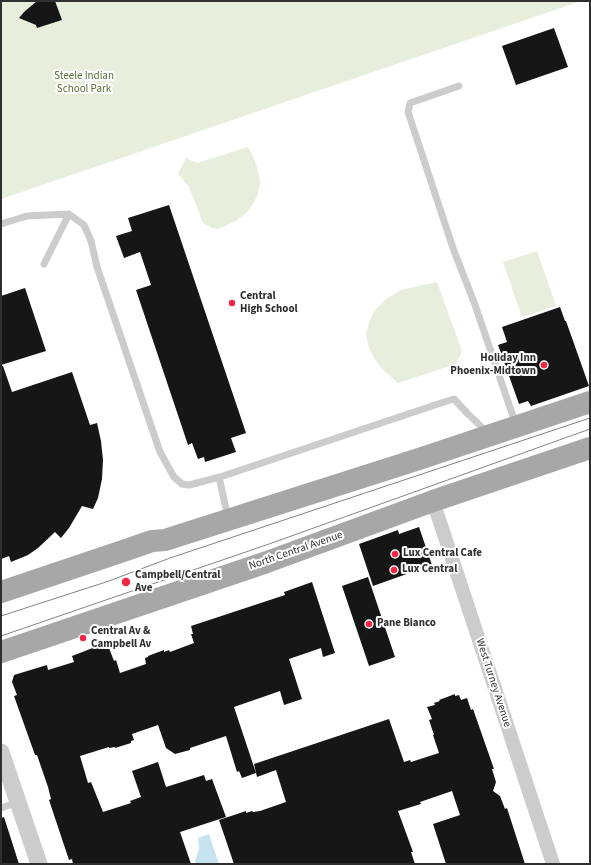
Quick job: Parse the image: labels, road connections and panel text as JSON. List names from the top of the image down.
{
  "streets": {
    "main road": ["North Central Avenue"],
    "street": ["West Turney Avenue"]
  },
  "crossings": [
    ["North Central Avenue", "West Turney Avenue"]
  ],
  "parks": ["Steele Indian School Park"],
  "places": [
    "Central High School",
    "Holiday Inn Phoenix-Midtown",
    "Lux Central Cafe",
    "Lux Central",
    "Campbell/Central Ave",
    "Pane Bianco",
    "Central Av & Campbell Av"
  ]
}
